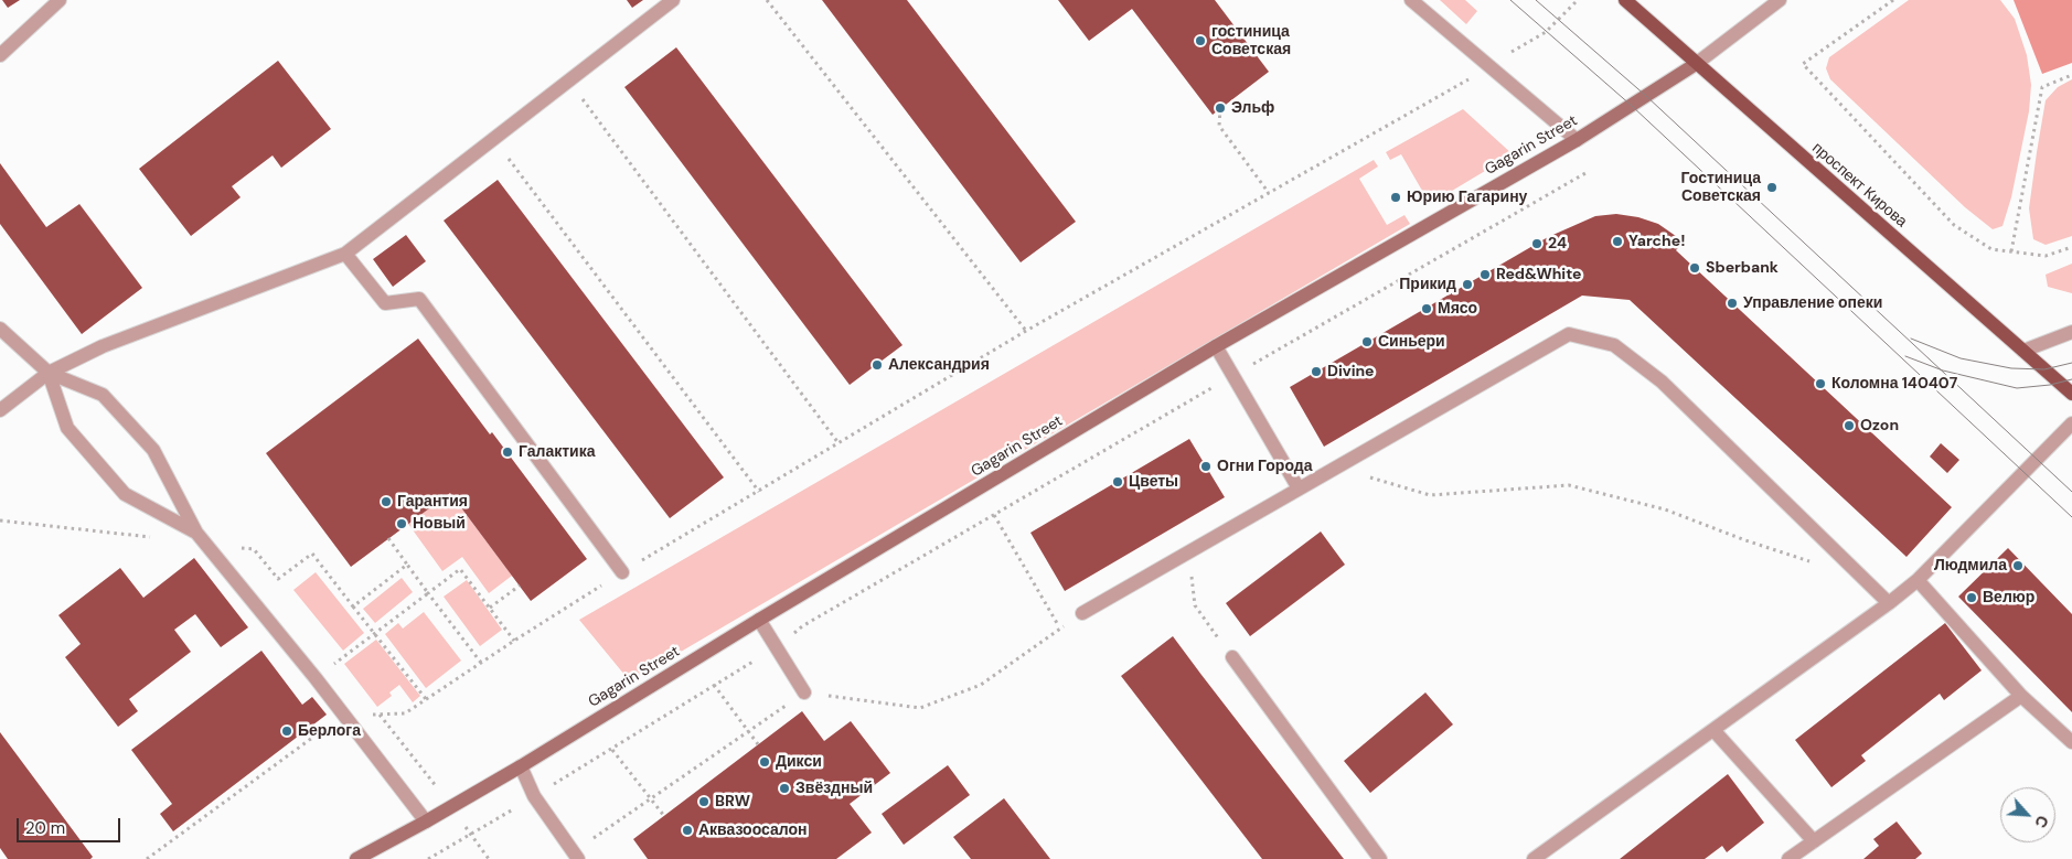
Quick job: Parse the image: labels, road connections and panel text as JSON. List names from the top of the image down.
{
  "streets": {
    "main road": ["проспект Кирова"],
    "street": ["Gagarin Street"]
  },
  "crossings": [
    ["Gagarin Street", "проспект Кирова"]
  ],
  "places": [
    "гостиница Советская",
    "Эльф",
    "Гостиница Советская",
    "Юрию Гагарину",
    "Yarche!",
    "24",
    "Sberbank",
    "Red&White",
    "Прикид",
    "Управление опеки",
    "Мясо",
    "Синьери",
    "Александрия",
    "Divine",
    "Коломна 140407",
    "Ozon",
    "Галактика",
    "Огни Города",
    "Цветы",
    "Гарантия",
    "Новый",
    "Людмила",
    "Велюр",
    "Берлога",
    "Дикси",
    "Звёздный",
    "BRW",
    "Аквазоосалон"
  ],
  "scale_bar": "20 m",
  "north": "bottom right"
}
